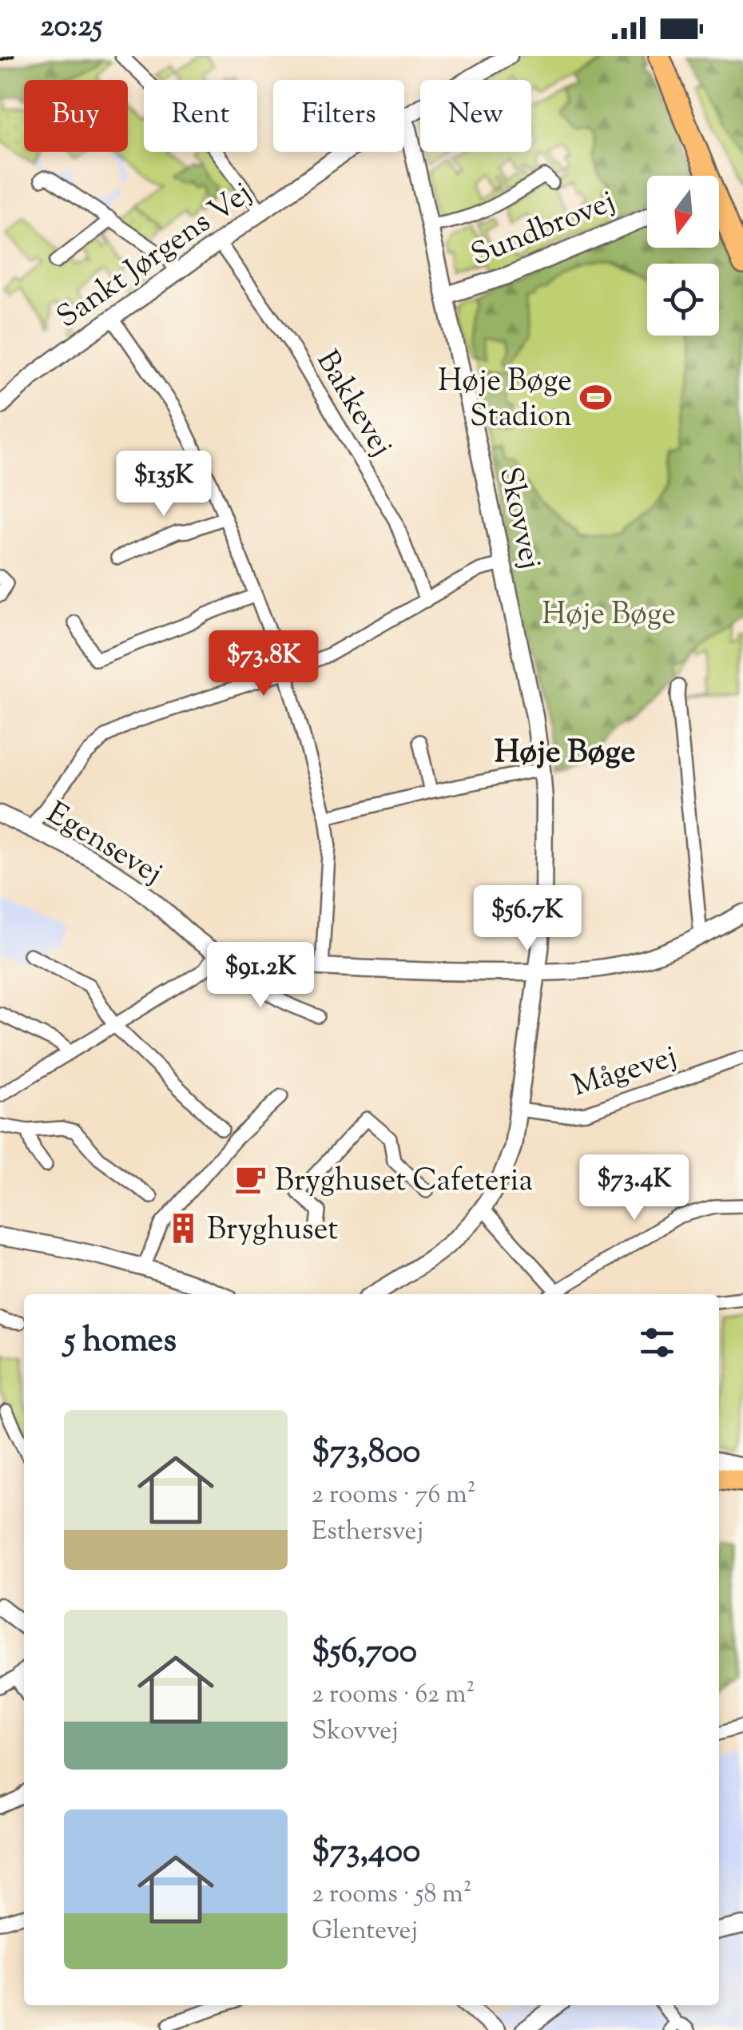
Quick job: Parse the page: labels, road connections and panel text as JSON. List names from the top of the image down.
{
  "streets": {
    "street": [
      "Sundbrovej",
      "Sankt Jørgens Vej",
      "Bakkevej",
      "Skovvej",
      "Egensevej",
      "Mågevej"
    ]
  },
  "crossings": [
    ["Sundbrovej", "Skovvej"],
    ["Sankt Jørgens Vej", "Bakkevej"],
    ["Skovvej", "Mågevej"]
  ],
  "districts": ["Høje Bøge"],
  "parks": ["Høje Bøge"],
  "places": {
    "sports": ["Høje Bøge Stadion"],
    "cafe": ["Bryghuset Cafeteria"],
    "building": ["Bryghuset"]
  },
  "north": "bottom",
  "page": {
    "status": "20:25",
    "chip": [
      "Buy",
      "Rent",
      "Filters",
      "New"
    ],
    "price": [
      "$135K",
      "$73.8K",
      "$56.7K",
      "$91.2K",
      "$73.4K"
    ],
    "heading": "5 homes",
    "list": [
      {
        "name": "$73,800",
        "note": "2 rooms · 76 m² · Esthersvej"
      },
      {
        "name": "$56,700",
        "note": "2 rooms · 62 m² · Skovvej"
      },
      {
        "name": "$73,400",
        "note": "2 rooms · 58 m² · Glentevej"
      }
    ]
  }
}
